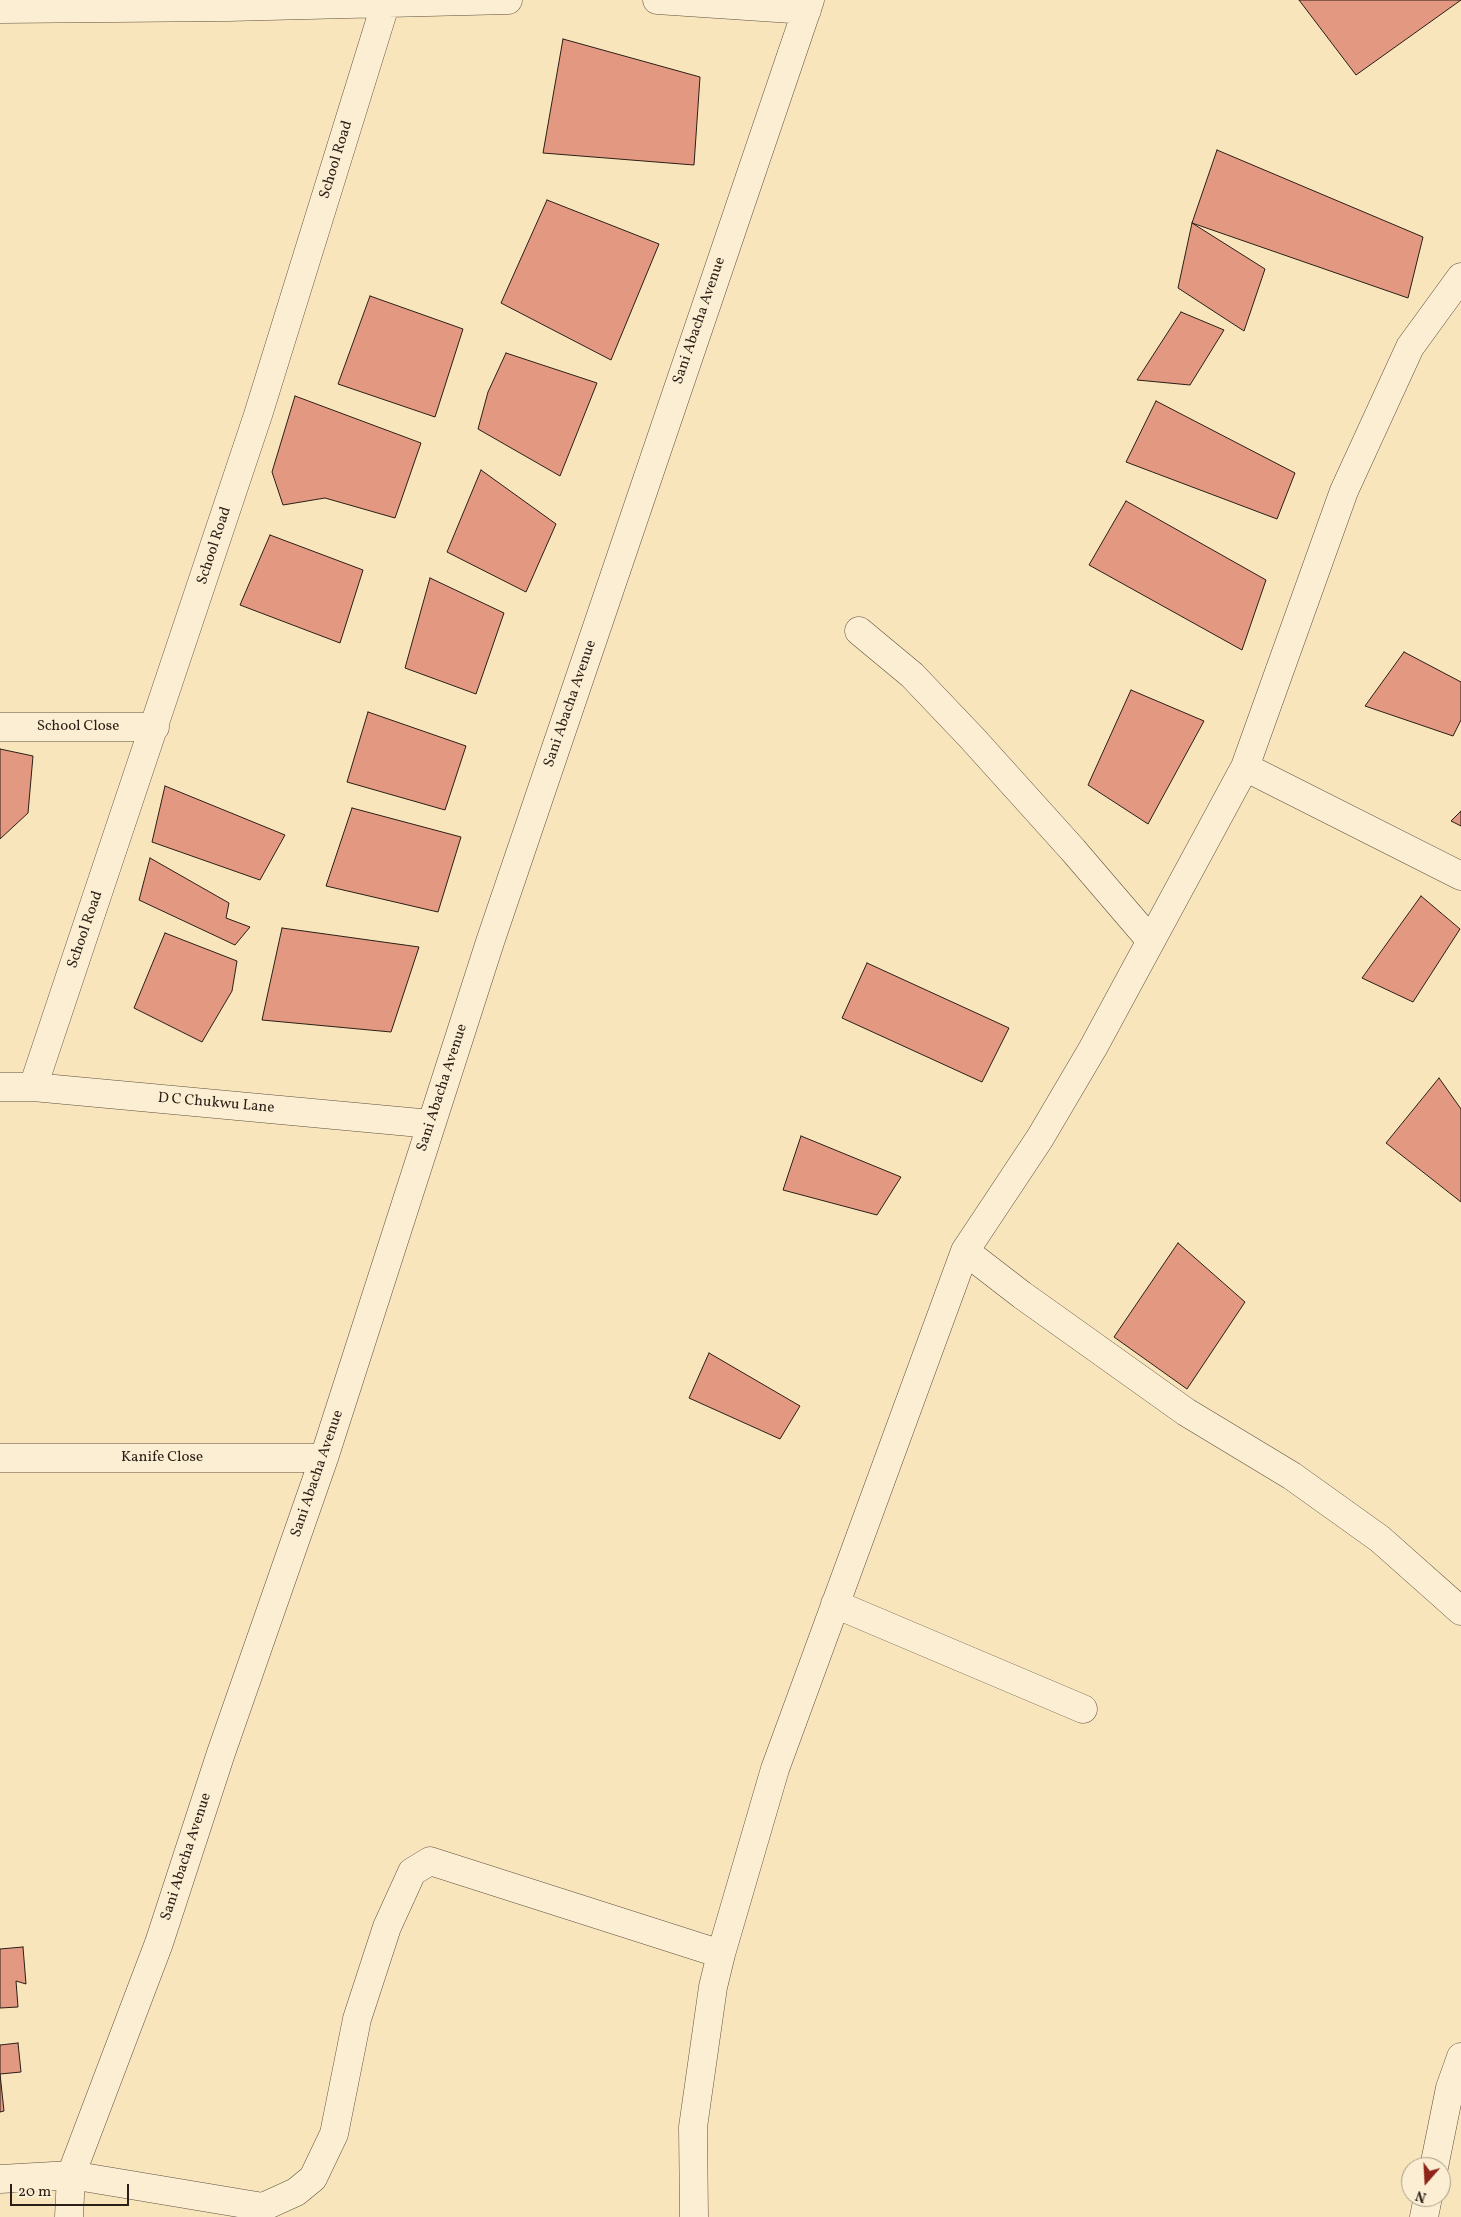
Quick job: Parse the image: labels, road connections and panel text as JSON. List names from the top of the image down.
{
  "streets": {
    "street": [
      "School Road",
      "Sani Abacha Avenue",
      "School Close",
      "D C Chukwu Lane",
      "Kanife Close"
    ]
  },
  "crossings": [
    ["School Road", "School Close"],
    ["School Road", "D C Chukwu Lane"],
    ["Sani Abacha Avenue", "D C Chukwu Lane"],
    ["Sani Abacha Avenue", "Kanife Close"]
  ],
  "scale_bar": "20 m",
  "north": "bottom"
}
